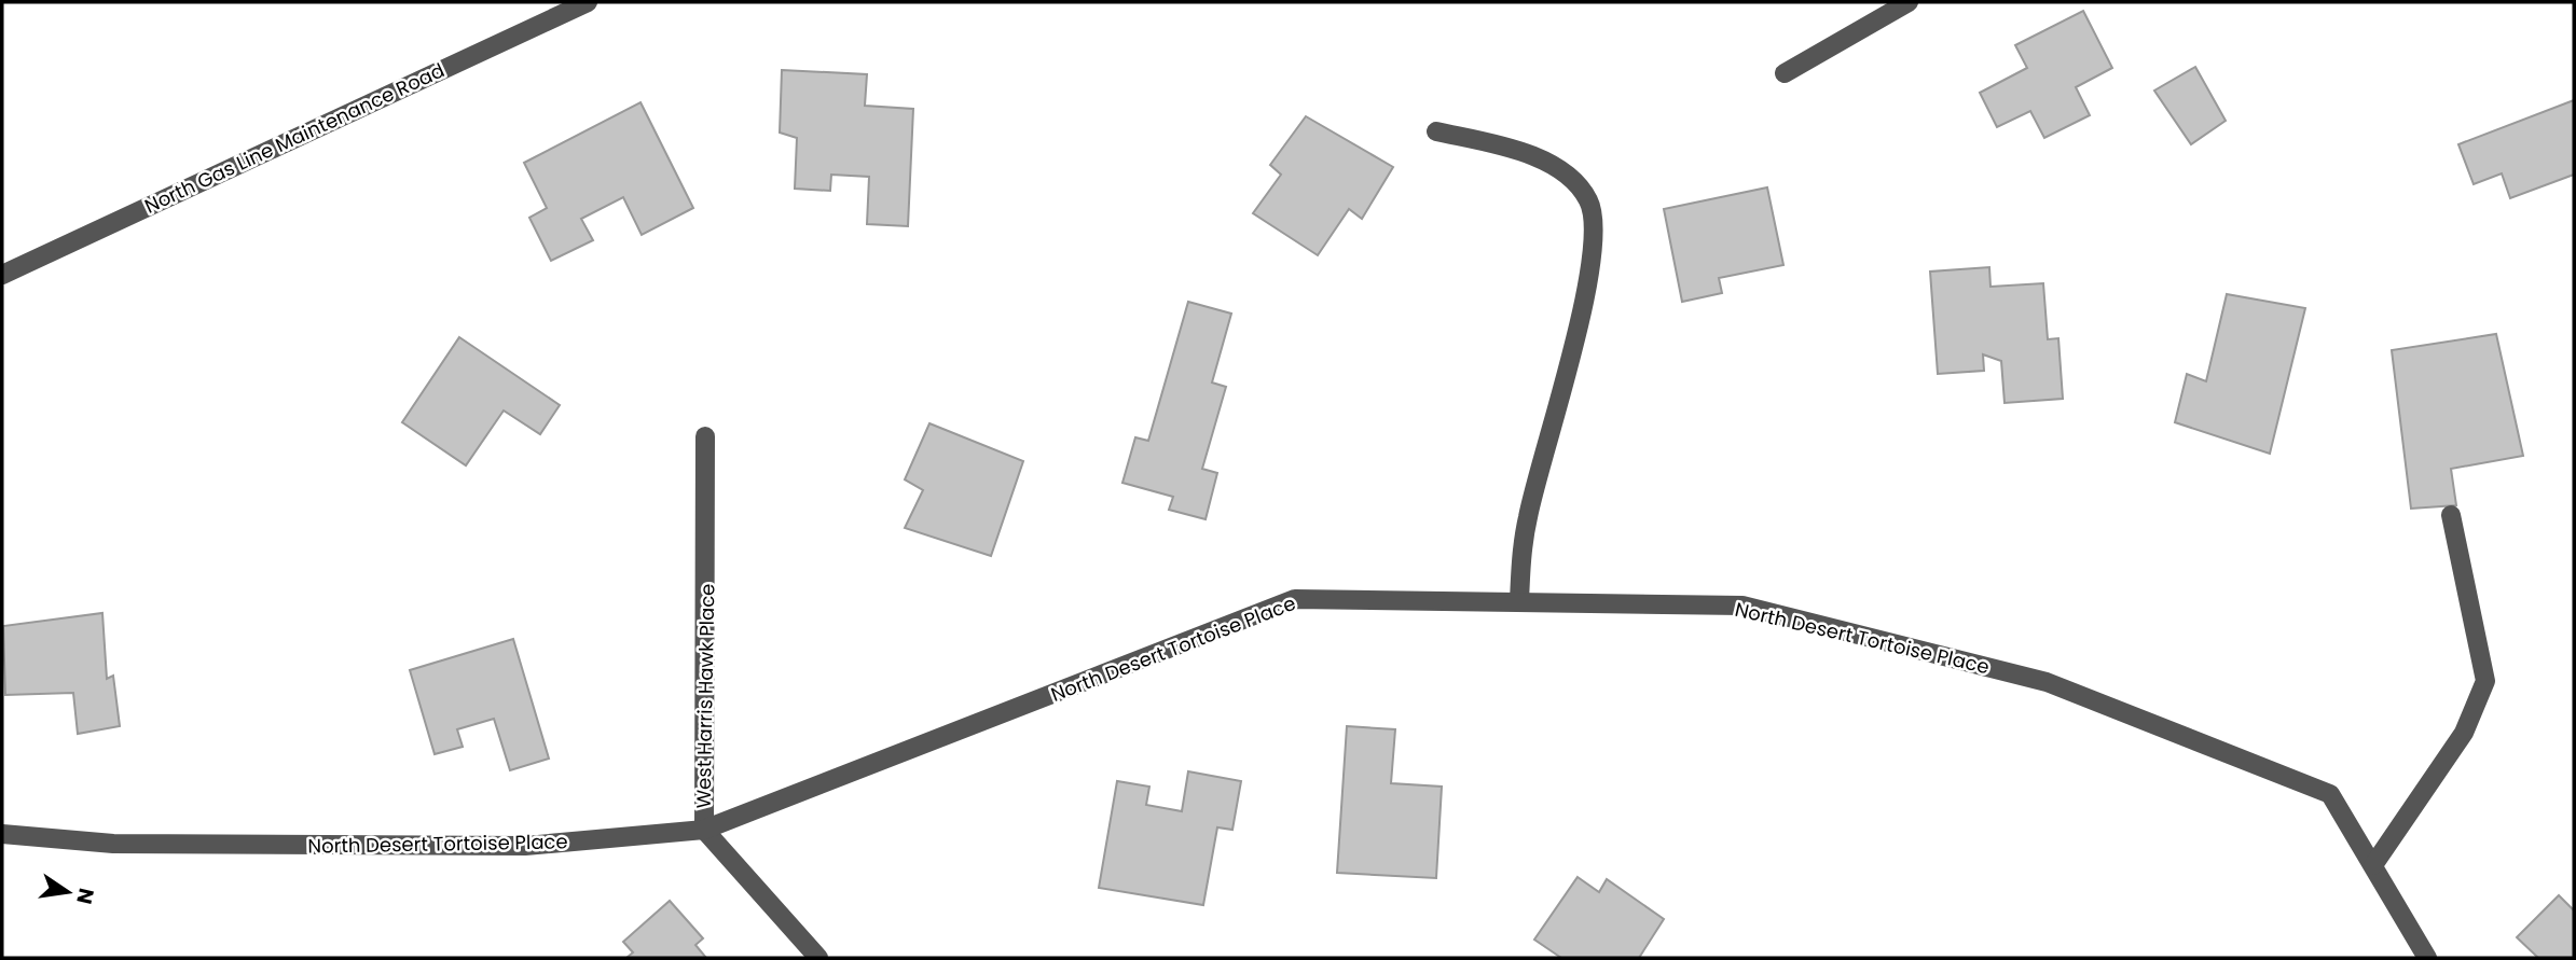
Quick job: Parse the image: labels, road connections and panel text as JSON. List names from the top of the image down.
{
  "streets": {
    "street": ["North Gas Line Maintenance Road", "North Desert Tortoise Place", "West Harris Hawk Place"]
  },
  "crossings": [
    ["North Desert Tortoise Place", "West Harris Hawk Place"]
  ],
  "north": "right"
}
